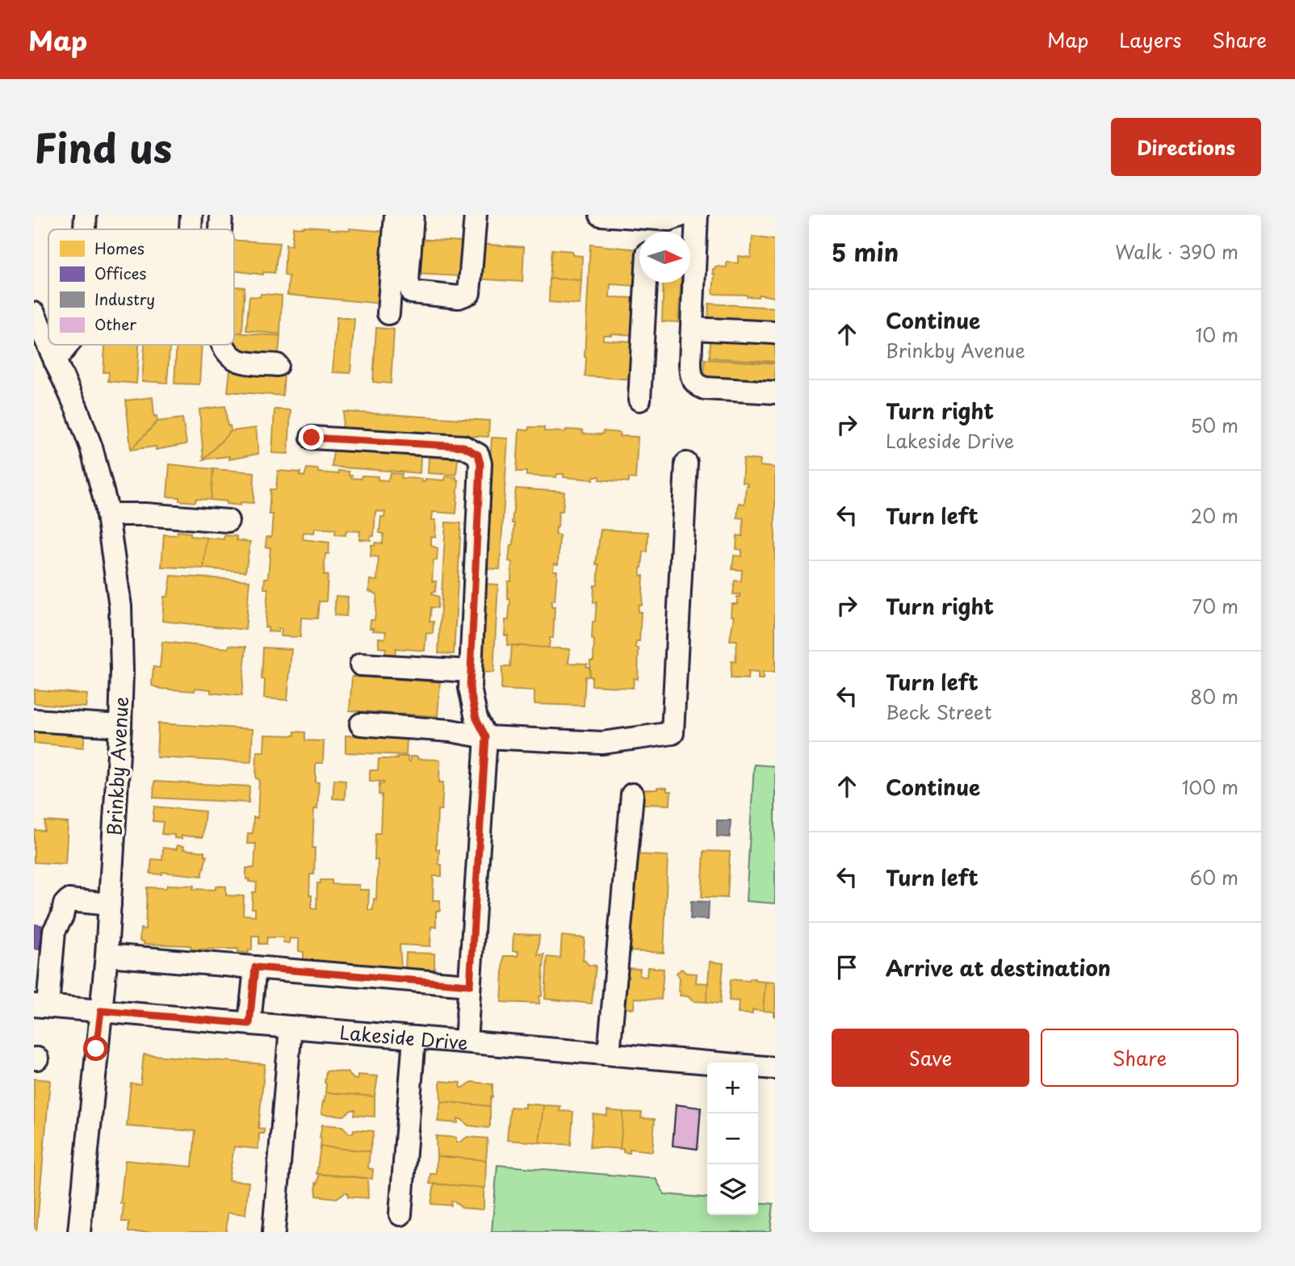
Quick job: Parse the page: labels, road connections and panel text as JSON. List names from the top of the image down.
{
  "streets": {
    "street": ["Brinkby Avenue", "Lakeside Drive"]
  },
  "crossings": [
    ["Brinkby Avenue", "Lakeside Drive"]
  ],
  "legend": [
    "Homes",
    "Offices",
    "Industry",
    "Other"
  ],
  "north": "right",
  "page": {
    "header": "Map",
    "nav": ["Map", "Layers", "Share"],
    "title": "Find us",
    "buttons": [
      "Directions",
      ["Save", "Share"]
    ],
    "heading": ["5 min", "Walk · 390 m"],
    "list": [
      ["Continue", "Brinkby Avenue", "10 m"],
      ["Turn right", "Lakeside Drive", "50 m"],
      ["Turn left", "20 m"],
      ["Turn right", "70 m"],
      ["Turn left", "Beck Street", "80 m"],
      ["Continue", "100 m"],
      ["Turn left", "60 m"],
      "Arrive at destination"
    ],
    "map_buttons": ["+", "−"]
  }
}
